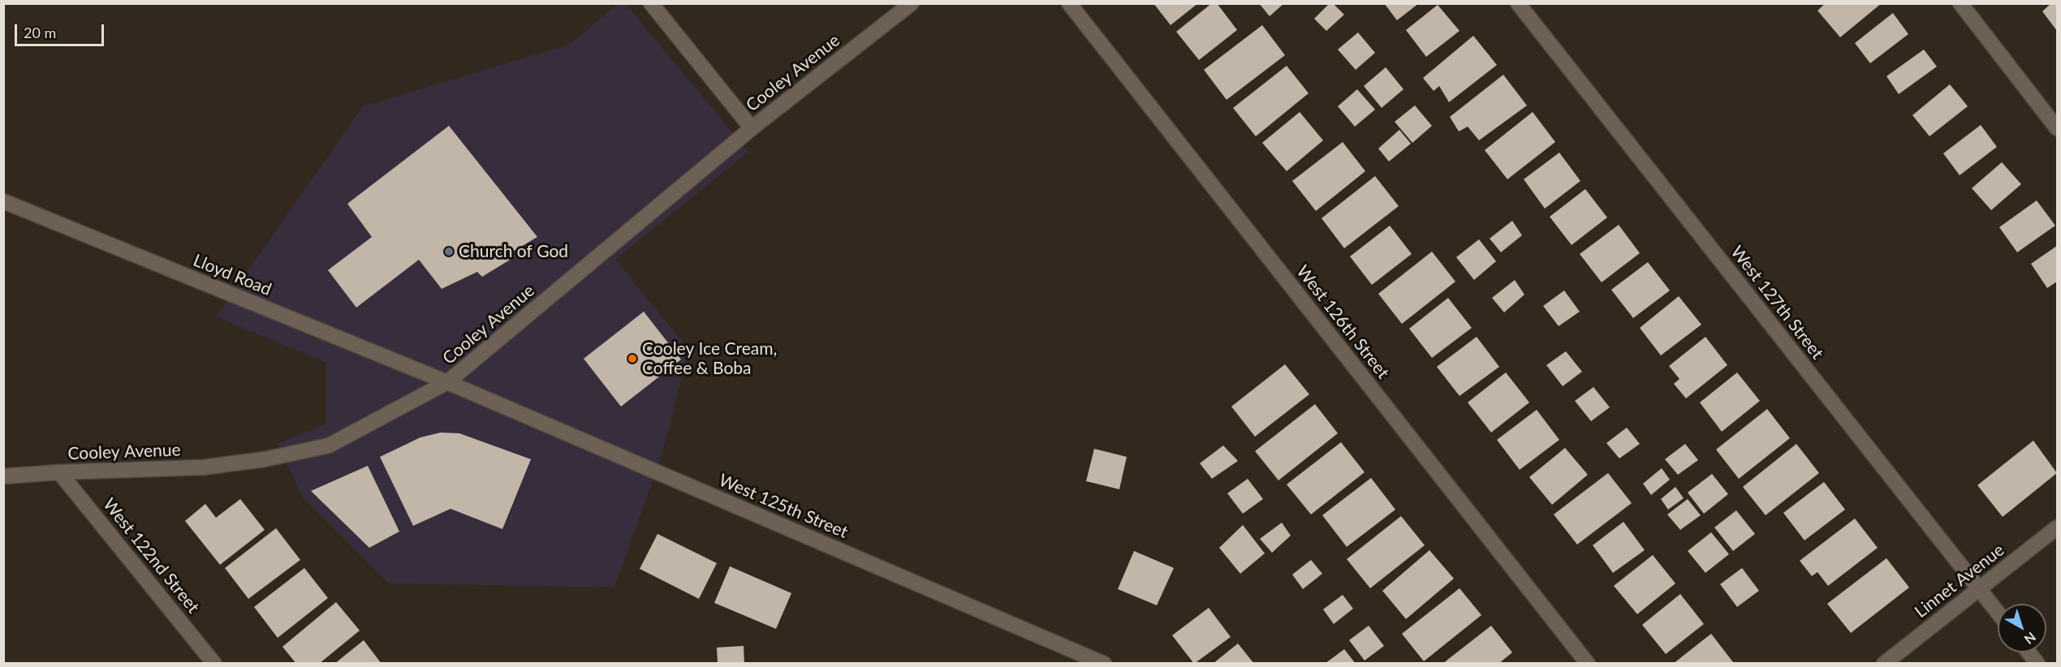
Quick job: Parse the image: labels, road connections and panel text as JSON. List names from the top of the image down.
{
  "streets": {
    "street": [
      "Cooley Avenue",
      "Lloyd Road",
      "West 127th Street",
      "West 126th Street",
      "West 125th Street",
      "West 122nd Street",
      "Linnet Avenue"
    ]
  },
  "crossings": [
    ["Cooley Avenue", "Lloyd Road"],
    ["Cooley Avenue", "West 125th Street"],
    ["Cooley Avenue", "West 122nd Street"],
    ["Lloyd Road", "West 125th Street"],
    ["West 127th Street", "Linnet Avenue"]
  ],
  "places": ["Church of God", "Cooley Ice Cream, Coffee & Boba"],
  "scale_bar": "20 m",
  "north": "bottom right"
}
